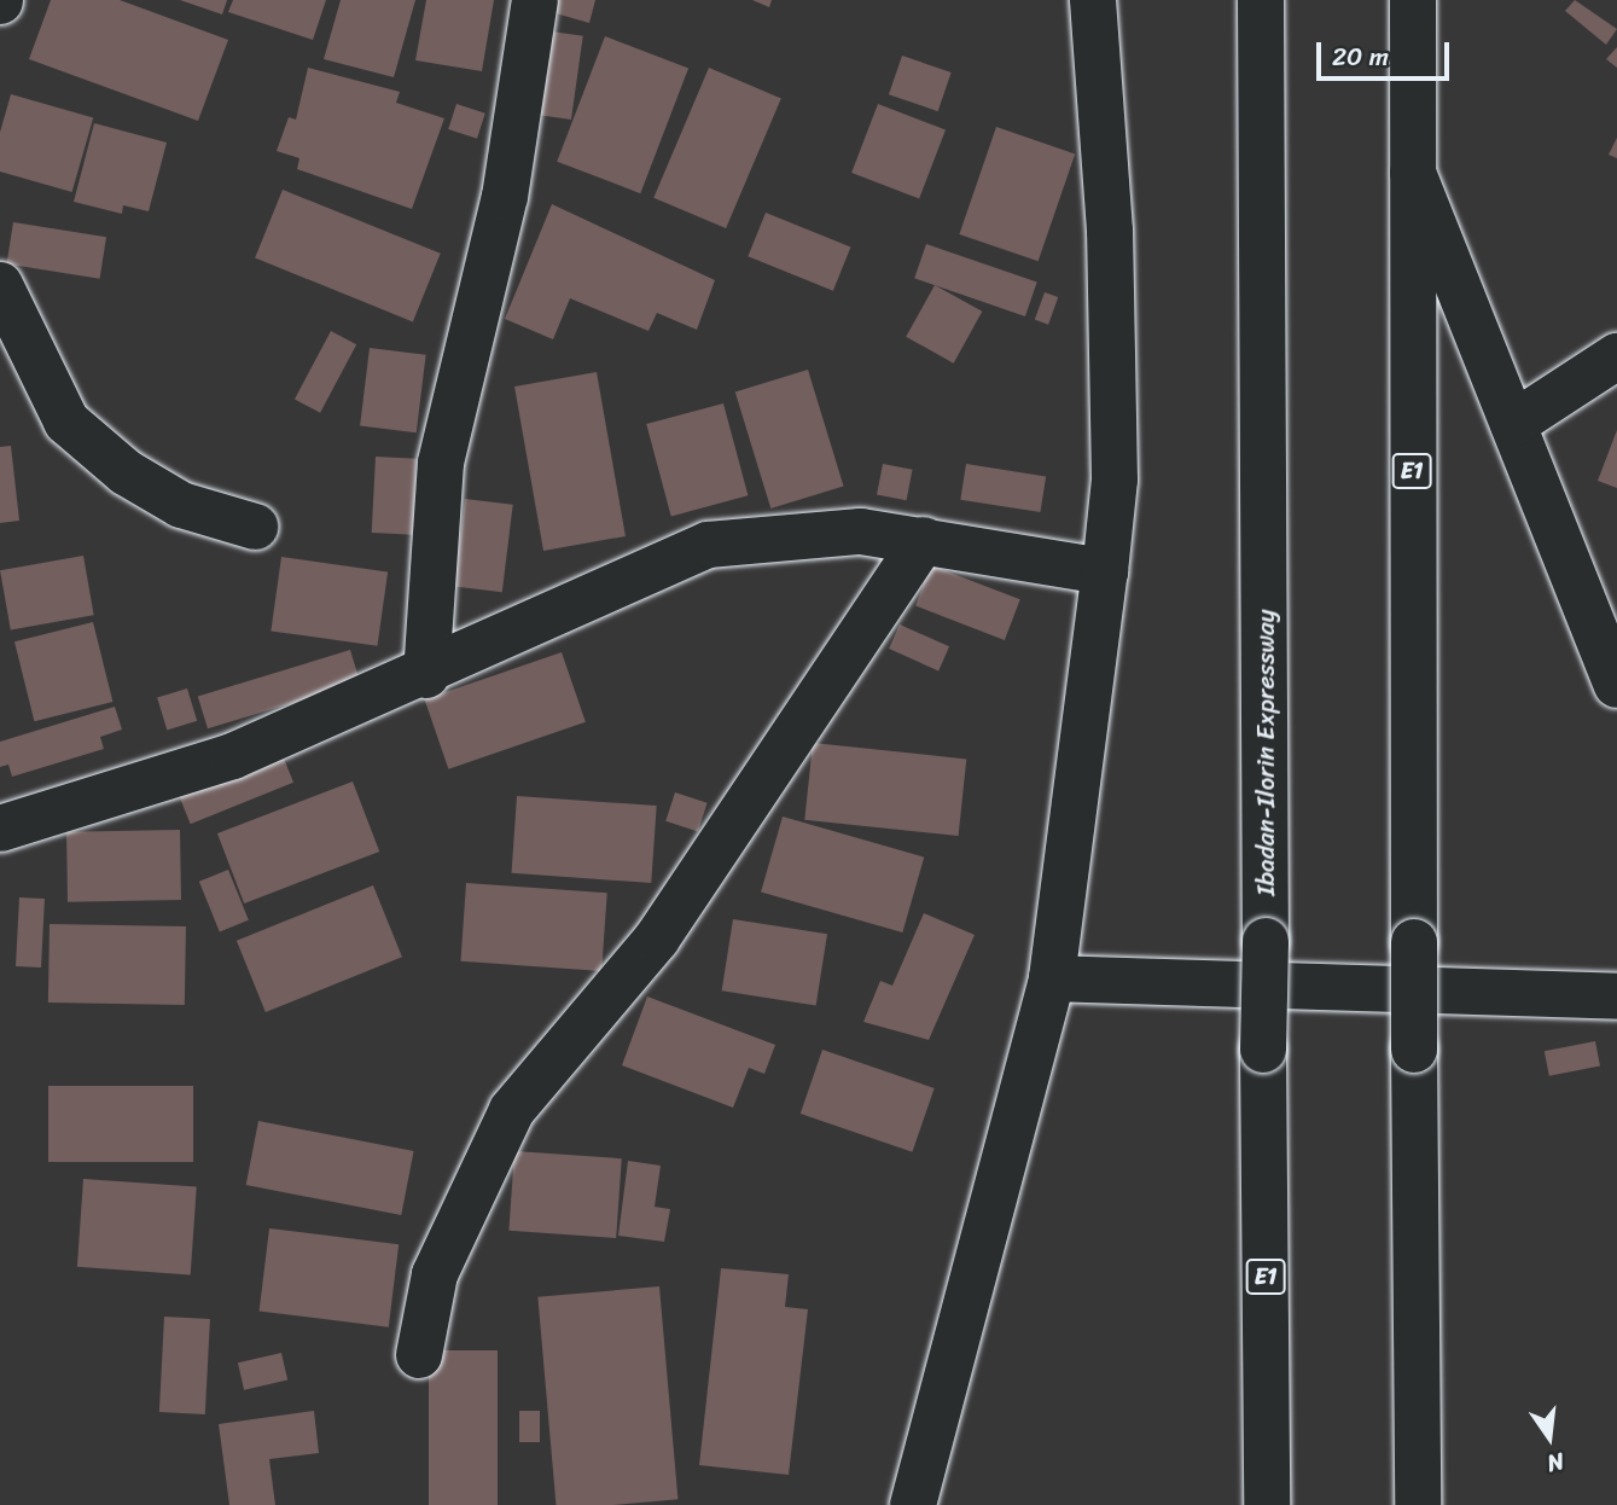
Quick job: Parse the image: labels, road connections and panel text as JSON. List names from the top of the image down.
{
  "streets": {
    "main road": ["E1", "Ibadan-Ilorin Expressway"]
  },
  "scale_bar": "20 m",
  "north": "bottom"
}
